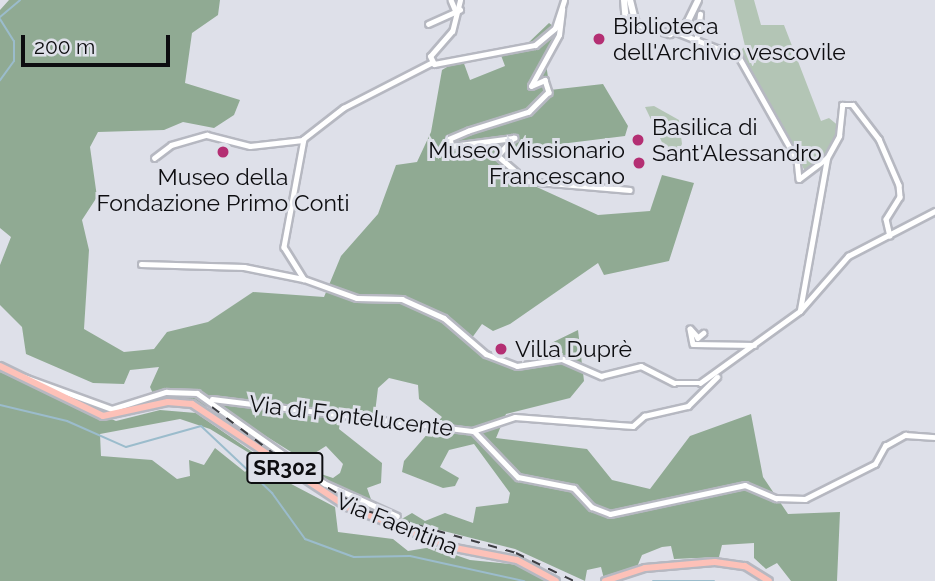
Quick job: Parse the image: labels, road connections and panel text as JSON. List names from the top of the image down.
{
  "streets": {
    "main road": ["SR302", "Via Faentina"],
    "street": ["Via di Fontelucente"]
  },
  "crossings": [
    ["Via di Fontelucente", "Via Faentina"]
  ],
  "places": [
    "Biblioteca dell'Archivio vescovile",
    "Basilica di Sant'Alessandro",
    "Museo della Fondazione Primo Conti",
    "Museo Missionario Francescano",
    "Villa Duprè"
  ],
  "scale_bar": "200 m"
}
